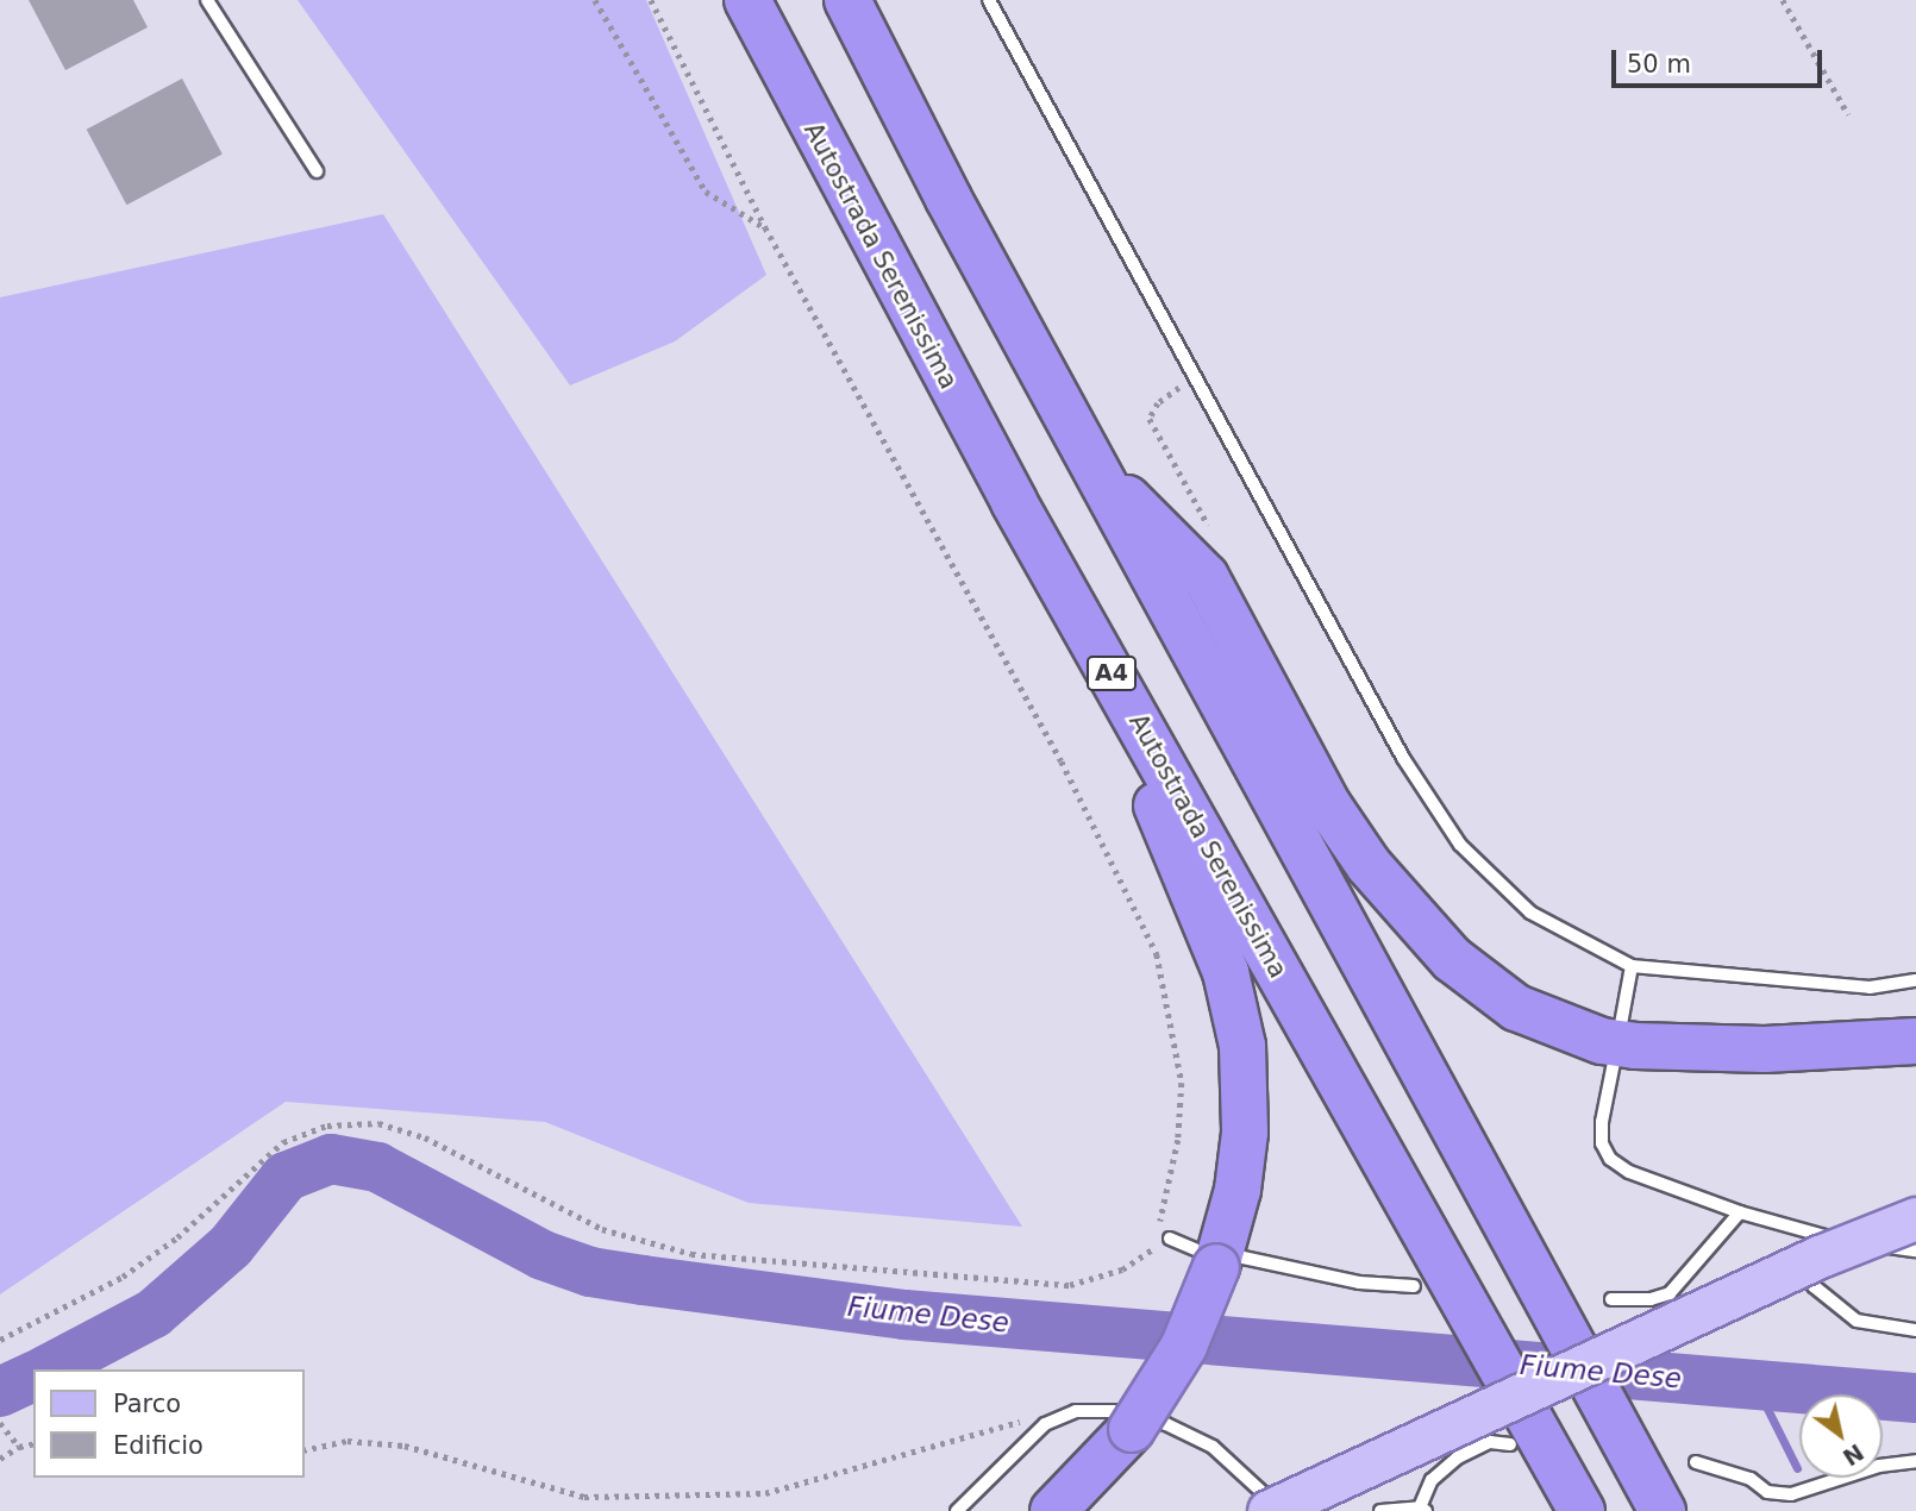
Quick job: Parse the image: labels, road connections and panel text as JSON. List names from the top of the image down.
{
  "streets": {
    "highway": ["Autostrada Serenissima", "A4"]
  },
  "water": ["Fiume Dese"],
  "legend": ["Parco", "Edificio"],
  "scale_bar": "50 m",
  "north": "bottom right"
}
